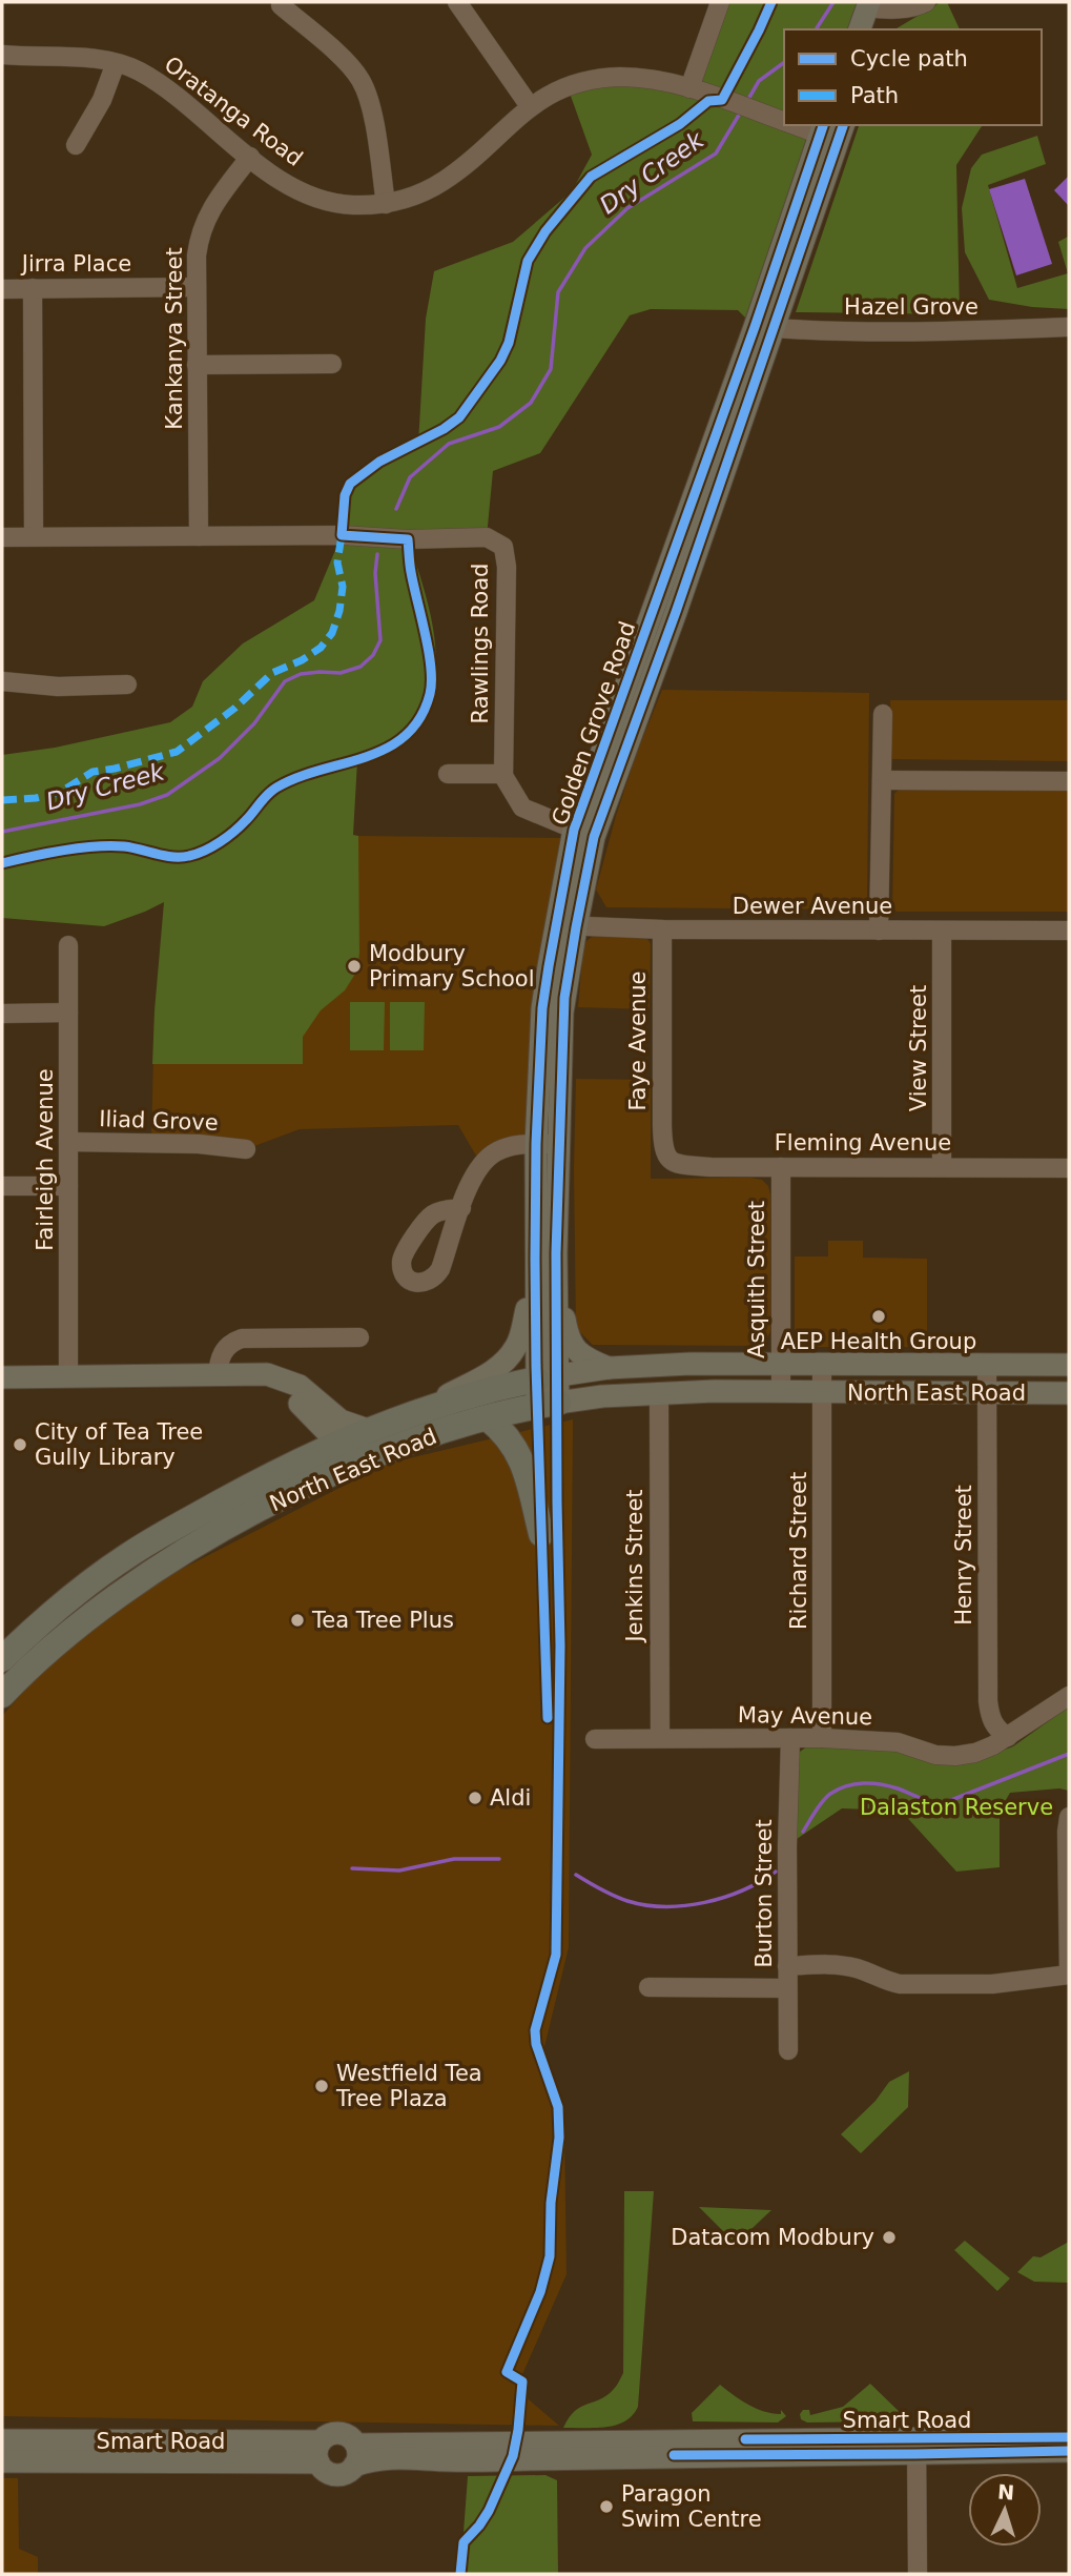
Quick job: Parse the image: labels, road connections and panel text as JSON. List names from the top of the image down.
{
  "streets": {
    "highway": ["North East Road"],
    "main road": ["Golden Grove Road", "Smart Road"],
    "street": [
      "Oratanga Road",
      "Jirra Place",
      "Hazel Grove",
      "Kankanya Street",
      "Rawlings Road",
      "Dewer Avenue",
      "Faye Avenue",
      "View Street",
      "Iliad Grove",
      "Fleming Avenue",
      "Fairleigh Avenue",
      "Asquith Street",
      "Richard Street",
      "Henry Street",
      "Jenkins Street",
      "May Avenue",
      "Burton Street"
    ]
  },
  "crossings": [
    ["Oratanga Road", "Kankanya Street"],
    ["Oratanga Road", "Golden Grove Road"],
    ["Jirra Place", "Kankanya Street"],
    ["Hazel Grove", "Golden Grove Road"],
    ["Kankanya Street", "Rawlings Road"],
    ["Rawlings Road", "Golden Grove Road"],
    ["Golden Grove Road", "Dewer Avenue"],
    ["Golden Grove Road", "North East Road"],
    ["Dewer Avenue", "Faye Avenue"],
    ["Dewer Avenue", "View Street"],
    ["Faye Avenue", "Fleming Avenue"],
    ["View Street", "Fleming Avenue"],
    ["Iliad Grove", "Fairleigh Avenue"],
    ["Fleming Avenue", "Asquith Street"],
    ["Asquith Street", "North East Road"],
    ["North East Road", "Richard Street"],
    ["North East Road", "Henry Street"],
    ["North East Road", "Jenkins Street"],
    ["Richard Street", "May Avenue"],
    ["Henry Street", "May Avenue"],
    ["Jenkins Street", "May Avenue"],
    ["May Avenue", "Burton Street"]
  ],
  "water": ["Dry Creek"],
  "parks": ["Dalaston Reserve"],
  "places": [
    "Modbury Primary School",
    "AEP Health Group",
    "City of Tea Tree Gully Library",
    "Tea Tree Plus",
    "Aldi",
    "Westfield Tea Tree Plaza",
    "Datacom Modbury",
    "Paragon Swim Centre"
  ],
  "legend": ["Cycle path", "Path"],
  "north": "top"
}
